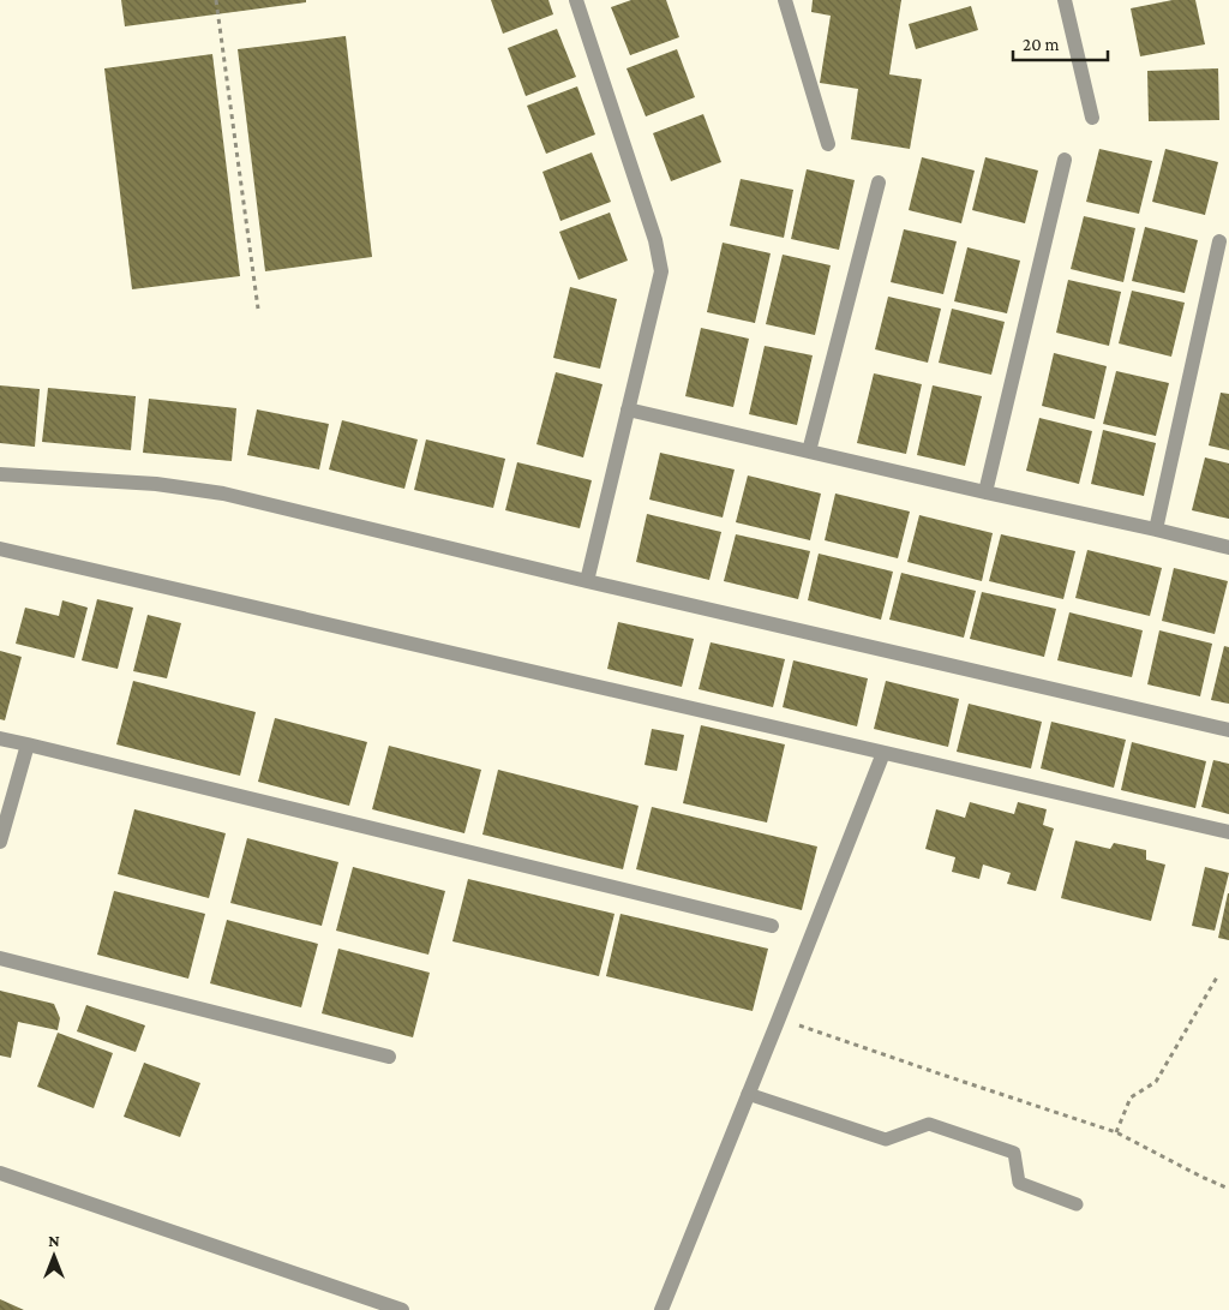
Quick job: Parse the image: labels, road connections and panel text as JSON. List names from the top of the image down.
{
  "scale_bar": "20 m",
  "north": "top"
}
